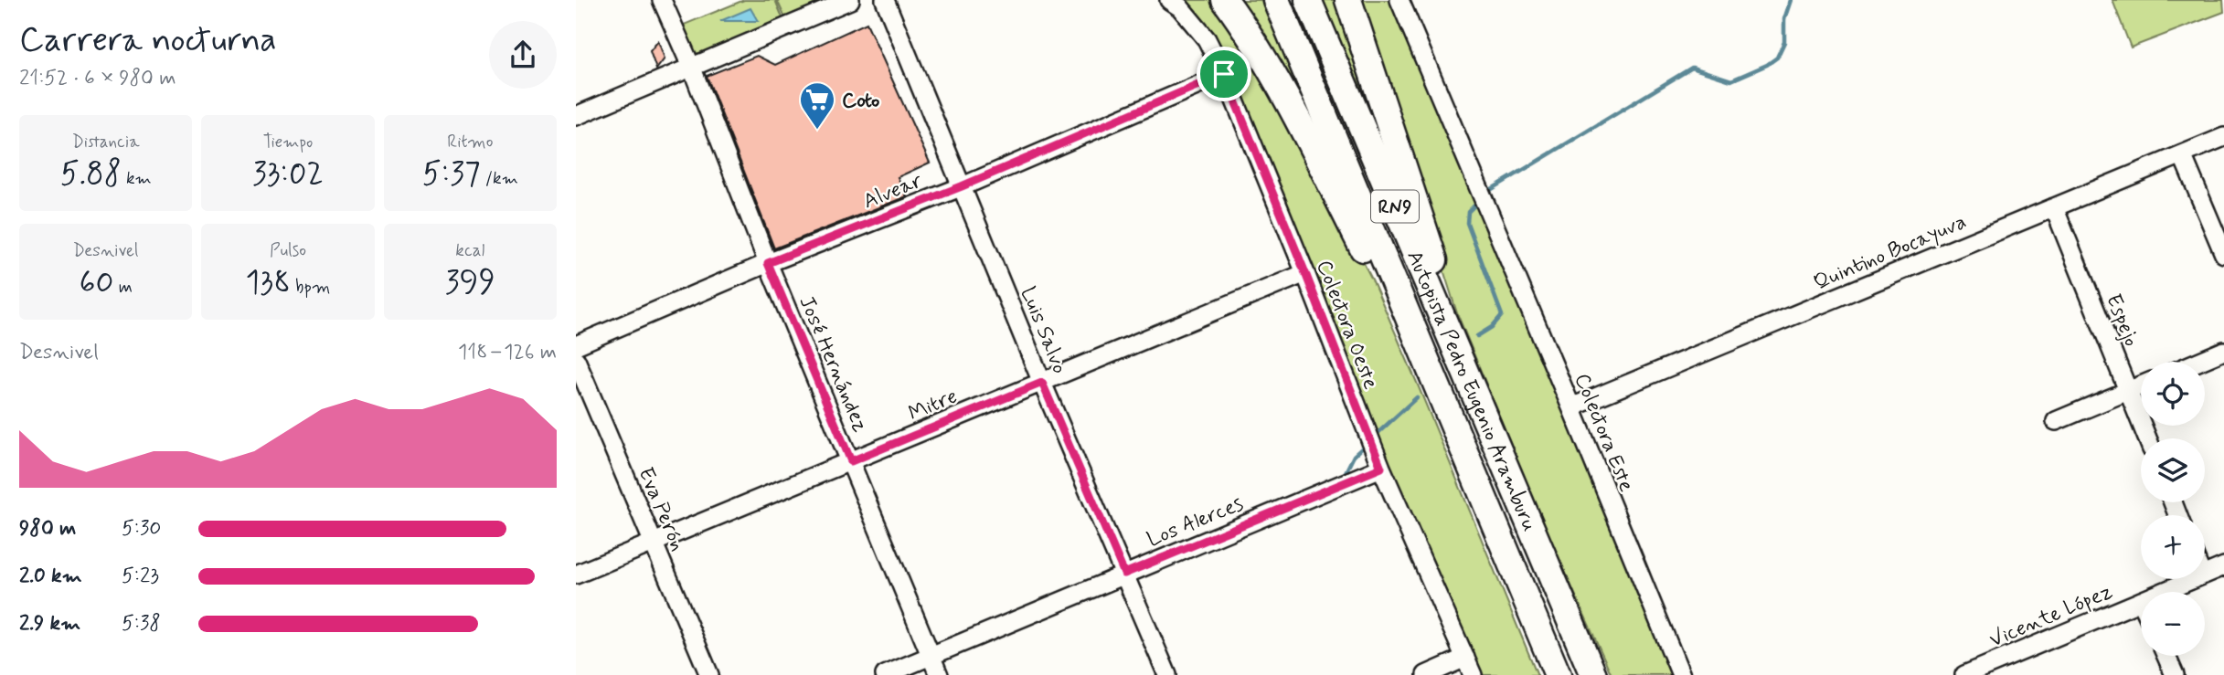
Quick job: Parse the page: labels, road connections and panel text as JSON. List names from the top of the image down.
{
  "streets": {
    "highway": ["RN9", "Autopista Pedro Eugenio Aramburu"],
    "street": [
      "Alvear",
      "Quintino Bocayuva",
      "Espejo",
      "Colectora Oeste",
      "Luis Salvo",
      "José Hernández",
      "Mitre",
      "Colectora Este",
      "Eva Perón",
      "Los Alerces",
      "Vicente López"
    ]
  },
  "crossings": [
    ["Alvear", "Colectora Oeste"],
    ["Alvear", "Luis Salvo"],
    ["Alvear", "José Hernández"],
    ["Quintino Bocayuva", "Espejo"],
    ["Quintino Bocayuva", "Colectora Este"],
    ["Colectora Oeste", "Mitre"],
    ["Colectora Oeste", "Los Alerces"],
    ["Luis Salvo", "Mitre"],
    ["Luis Salvo", "Los Alerces"],
    ["José Hernández", "Mitre"],
    ["José Hernández", "Los Alerces"],
    ["Mitre", "Eva Perón"]
  ],
  "places": {
    "supermarket": ["Coto"]
  },
  "page": {
    "heading": ["Carrera nocturna", "21:52 · 6 × 980 m"],
    "stats": [
      ["Distancia", "5.88 km"],
      ["Tiempo", "33:02"],
      ["Ritmo", "5:37 /km"],
      ["Desnivel", "60 m"],
      ["Pulso", "138 bpm"],
      ["kcal", "399"]
    ],
    "chart": ["Desnivel", "118–126 m"],
    "map_buttons": ["+", "−"],
    "list": [
      {
        "name": "980 m",
        "note": "5:30"
      },
      {
        "name": "2.0 km",
        "note": "5:23"
      },
      {
        "name": "2.9 km",
        "note": "5:38"
      }
    ]
  }
}
